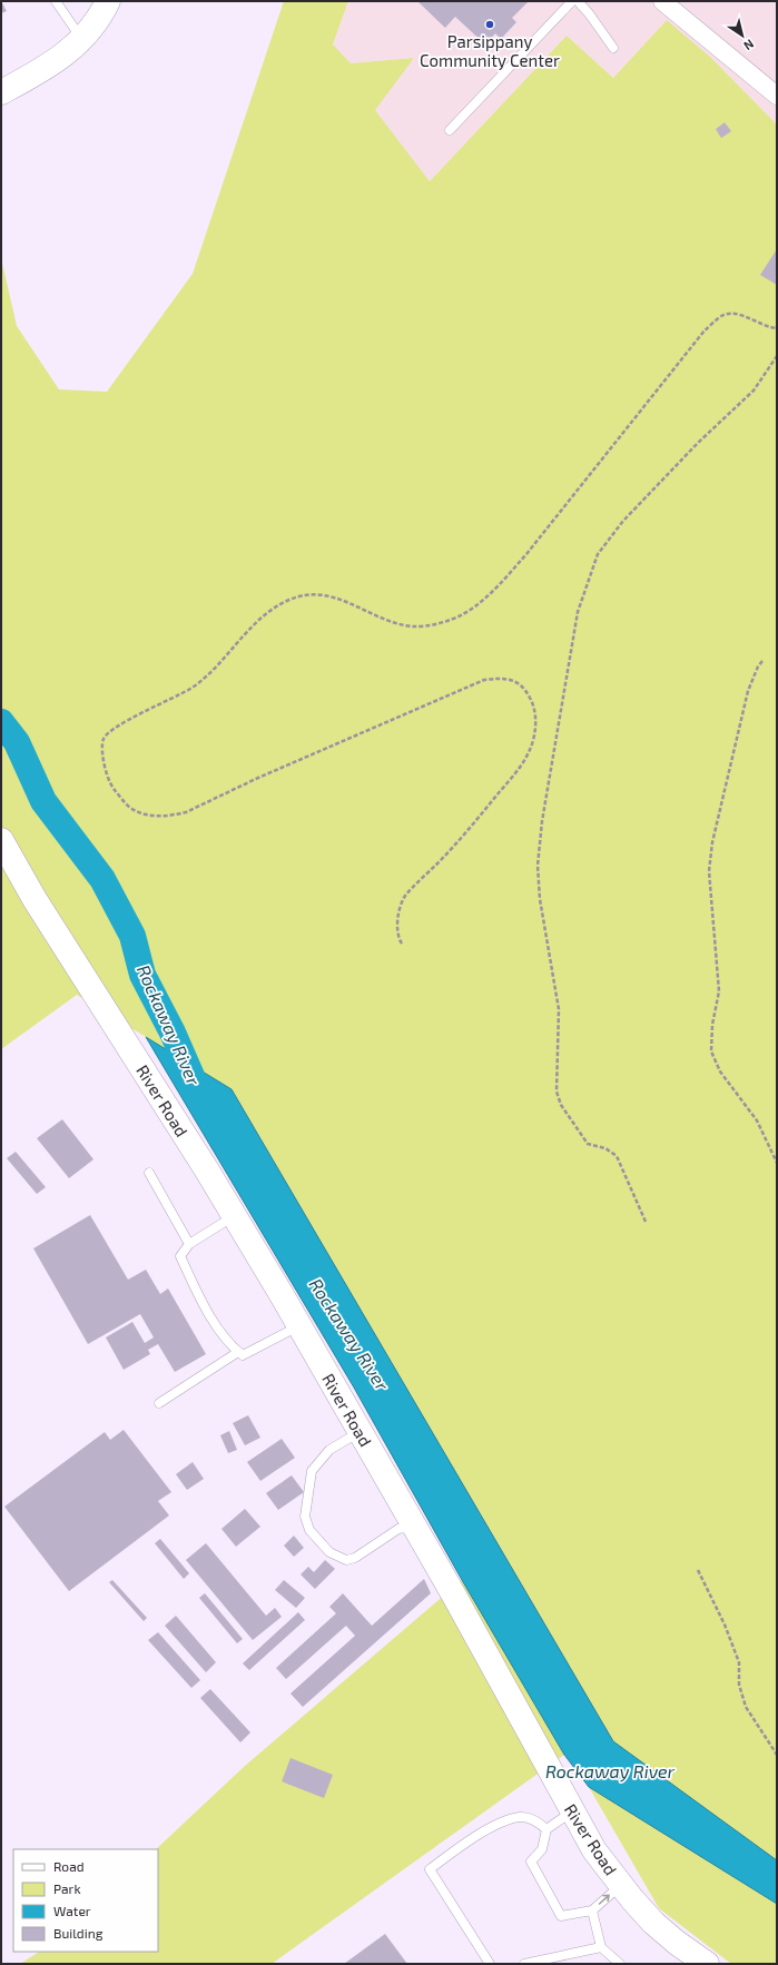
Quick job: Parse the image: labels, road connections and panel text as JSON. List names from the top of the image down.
{
  "streets": {
    "street": ["River Road"]
  },
  "water": ["Rockaway River"],
  "places": ["Parsippany Community Center"],
  "legend": [
    "Road",
    "Park",
    "Water",
    "Building"
  ],
  "north": "bottom right"
}
